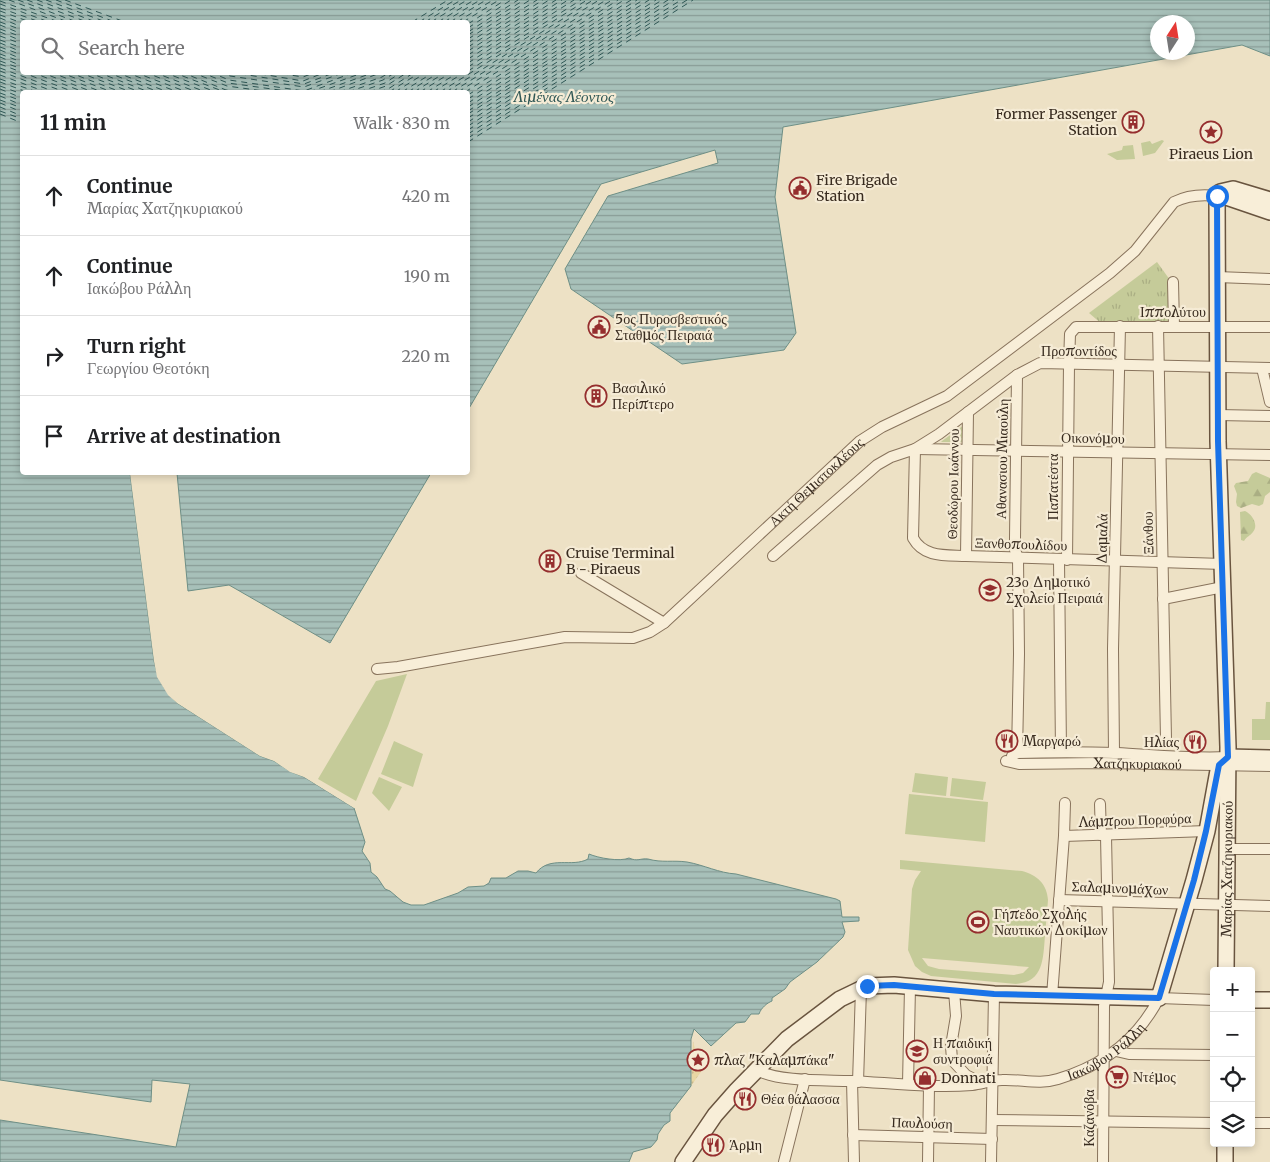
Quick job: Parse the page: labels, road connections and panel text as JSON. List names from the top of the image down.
{
  "streets": {
    "main road": ["Χατζηκυριακού", "Μαρίας Χατζηκυριακού", "Ιακώβου Ράλλη"],
    "street": [
      "Ιππολύτου",
      "Προποντίδος",
      "Οικονόμου",
      "Αθανασιου Μιαούλη",
      "Ακτή Θεμιστοκλέους",
      "Θεοδώρου Ιωάννου",
      "Παπατέστα",
      "Ξάνθου",
      "Δαμαλά",
      "Ξανθοπουλίδου",
      "Λάμπρου Πορφύρα",
      "Σαλαμινομάχων",
      "Καζανόβα",
      "Παυλούση"
    ]
  },
  "crossings": [
    ["Ιππολύτου", "Παπατέστα"],
    ["Ιππολύτου", "Ξάνθου"],
    ["Ιππολύτου", "Δαμαλά"],
    ["Ιππολύτου", "Μαρίας Χατζηκυριακού"],
    ["Προποντίδος", "Οικονόμου"],
    ["Προποντίδος", "Αθανασιου Μιαούλη"],
    ["Προποντίδος", "Θεοδώρου Ιωάννου"],
    ["Προποντίδος", "Παπατέστα"],
    ["Προποντίδος", "Ξάνθου"],
    ["Προποντίδος", "Δαμαλά"],
    ["Προποντίδος", "Ξανθοπουλίδου"],
    ["Προποντίδος", "Μαρίας Χατζηκυριακού"],
    ["Οικονόμου", "Αθανασιου Μιαούλη"],
    ["Οικονόμου", "Θεοδώρου Ιωάννου"],
    ["Οικονόμου", "Παπατέστα"],
    ["Οικονόμου", "Ξάνθου"],
    ["Οικονόμου", "Δαμαλά"],
    ["Οικονόμου", "Ξανθοπουλίδου"],
    ["Οικονόμου", "Μαρίας Χατζηκυριακού"],
    ["Αθανασιου Μιαούλη", "Ξανθοπουλίδου"],
    ["Αθανασιου Μιαούλη", "Χατζηκυριακού"],
    ["Ακτή Θεμιστοκλέους", "Μαρίας Χατζηκυριακού"],
    ["Θεοδώρου Ιωάννου", "Ξανθοπουλίδου"],
    ["Παπατέστα", "Ξανθοπουλίδου"],
    ["Παπατέστα", "Χατζηκυριακού"],
    ["Ξάνθου", "Ξανθοπουλίδου"],
    ["Δαμαλά", "Ξανθοπουλίδου"],
    ["Δαμαλά", "Χατζηκυριακού"],
    ["Ξανθοπουλίδου", "Μαρίας Χατζηκυριακού"],
    ["Χατζηκυριακού", "Μαρίας Χατζηκυριακού"],
    ["Χατζηκυριακού", "Ιακώβου Ράλλη"],
    ["Λάμπρου Πορφύρα", "Ιακώβου Ράλλη"],
    ["Λάμπρου Πορφύρα", "Καζανόβα"],
    ["Μαρίας Χατζηκυριακού", "Σαλαμινομάχων"],
    ["Μαρίας Χατζηκυριακού", "Ιακώβου Ράλλη"],
    ["Σαλαμινομάχων", "Ιακώβου Ράλλη"],
    ["Σαλαμινομάχων", "Καζανόβα"],
    ["Ιακώβου Ράλλη", "Καζανόβα"]
  ],
  "water": ["Λιμένας Λέοντος"],
  "places": {
    "building": ["Former Passenger Station", "Βασιλικό Περίπτερο", "Cruise Terminal B - Piraeus"],
    "place": ["Piraeus Lion", "πλαζ \"Καλαμπάκα\""],
    "public building": ["Fire Brigade Station", "5ος Πυροσβεστικός Σταθμός Πειραιά"],
    "school or university": ["23ο Δημοτικό Σχολείο Πειραιά", "Η παιδική συντροφιά"],
    "restaurant": [
      "Μαργαρώ",
      "Ηλίας",
      "Θέα θάλασσα",
      "Άρμη"
    ],
    "sports": ["Γήπεδο Σχολής Ναυτικών Δοκίμων"],
    "supermarket": ["Ντέμος"],
    "shop": ["Donnati"]
  },
  "north": "top",
  "page": {
    "search": "Search here",
    "heading": ["11 min", "Walk · 830 m"],
    "list": [
      ["Continue", "Μαρίας Χατζηκυριακού", "420 m"],
      ["Continue", "Ιακώβου Ράλλη", "190 m"],
      ["Turn right", "Γεωργίου Θεοτόκη", "220 m"],
      "Arrive at destination"
    ],
    "map_buttons": ["+", "−"]
  }
}
